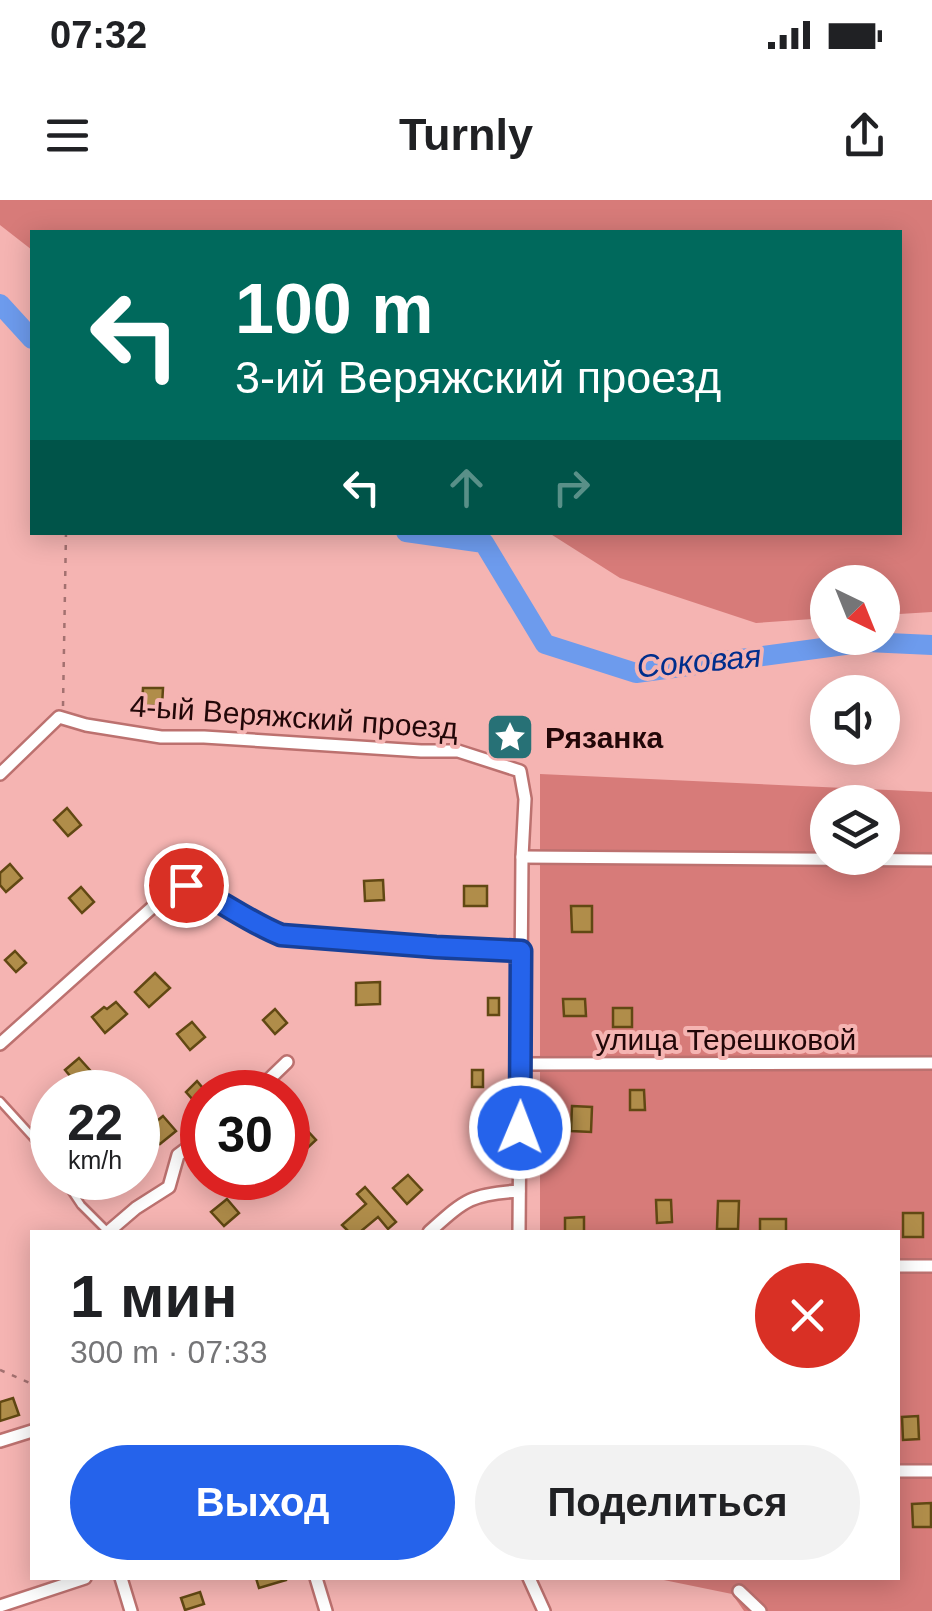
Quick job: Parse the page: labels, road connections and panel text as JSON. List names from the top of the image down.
{
  "streets": {
    "street": ["4-ый Веряжский проезд", "улица Терешковой"]
  },
  "water": ["Соковая"],
  "places": {
    "place": ["Рязанка"]
  },
  "north": "bottom right",
  "page": {
    "status": "07:32",
    "header": "Turnly",
    "turn": ["100 m", "3-ий Веряжский проезд"],
    "speed": "22 km/h",
    "limit": "30",
    "heading": ["1 мин", "300 m · 07:33"],
    "buttons": ["Выход", "Поделиться"]
  }
}
